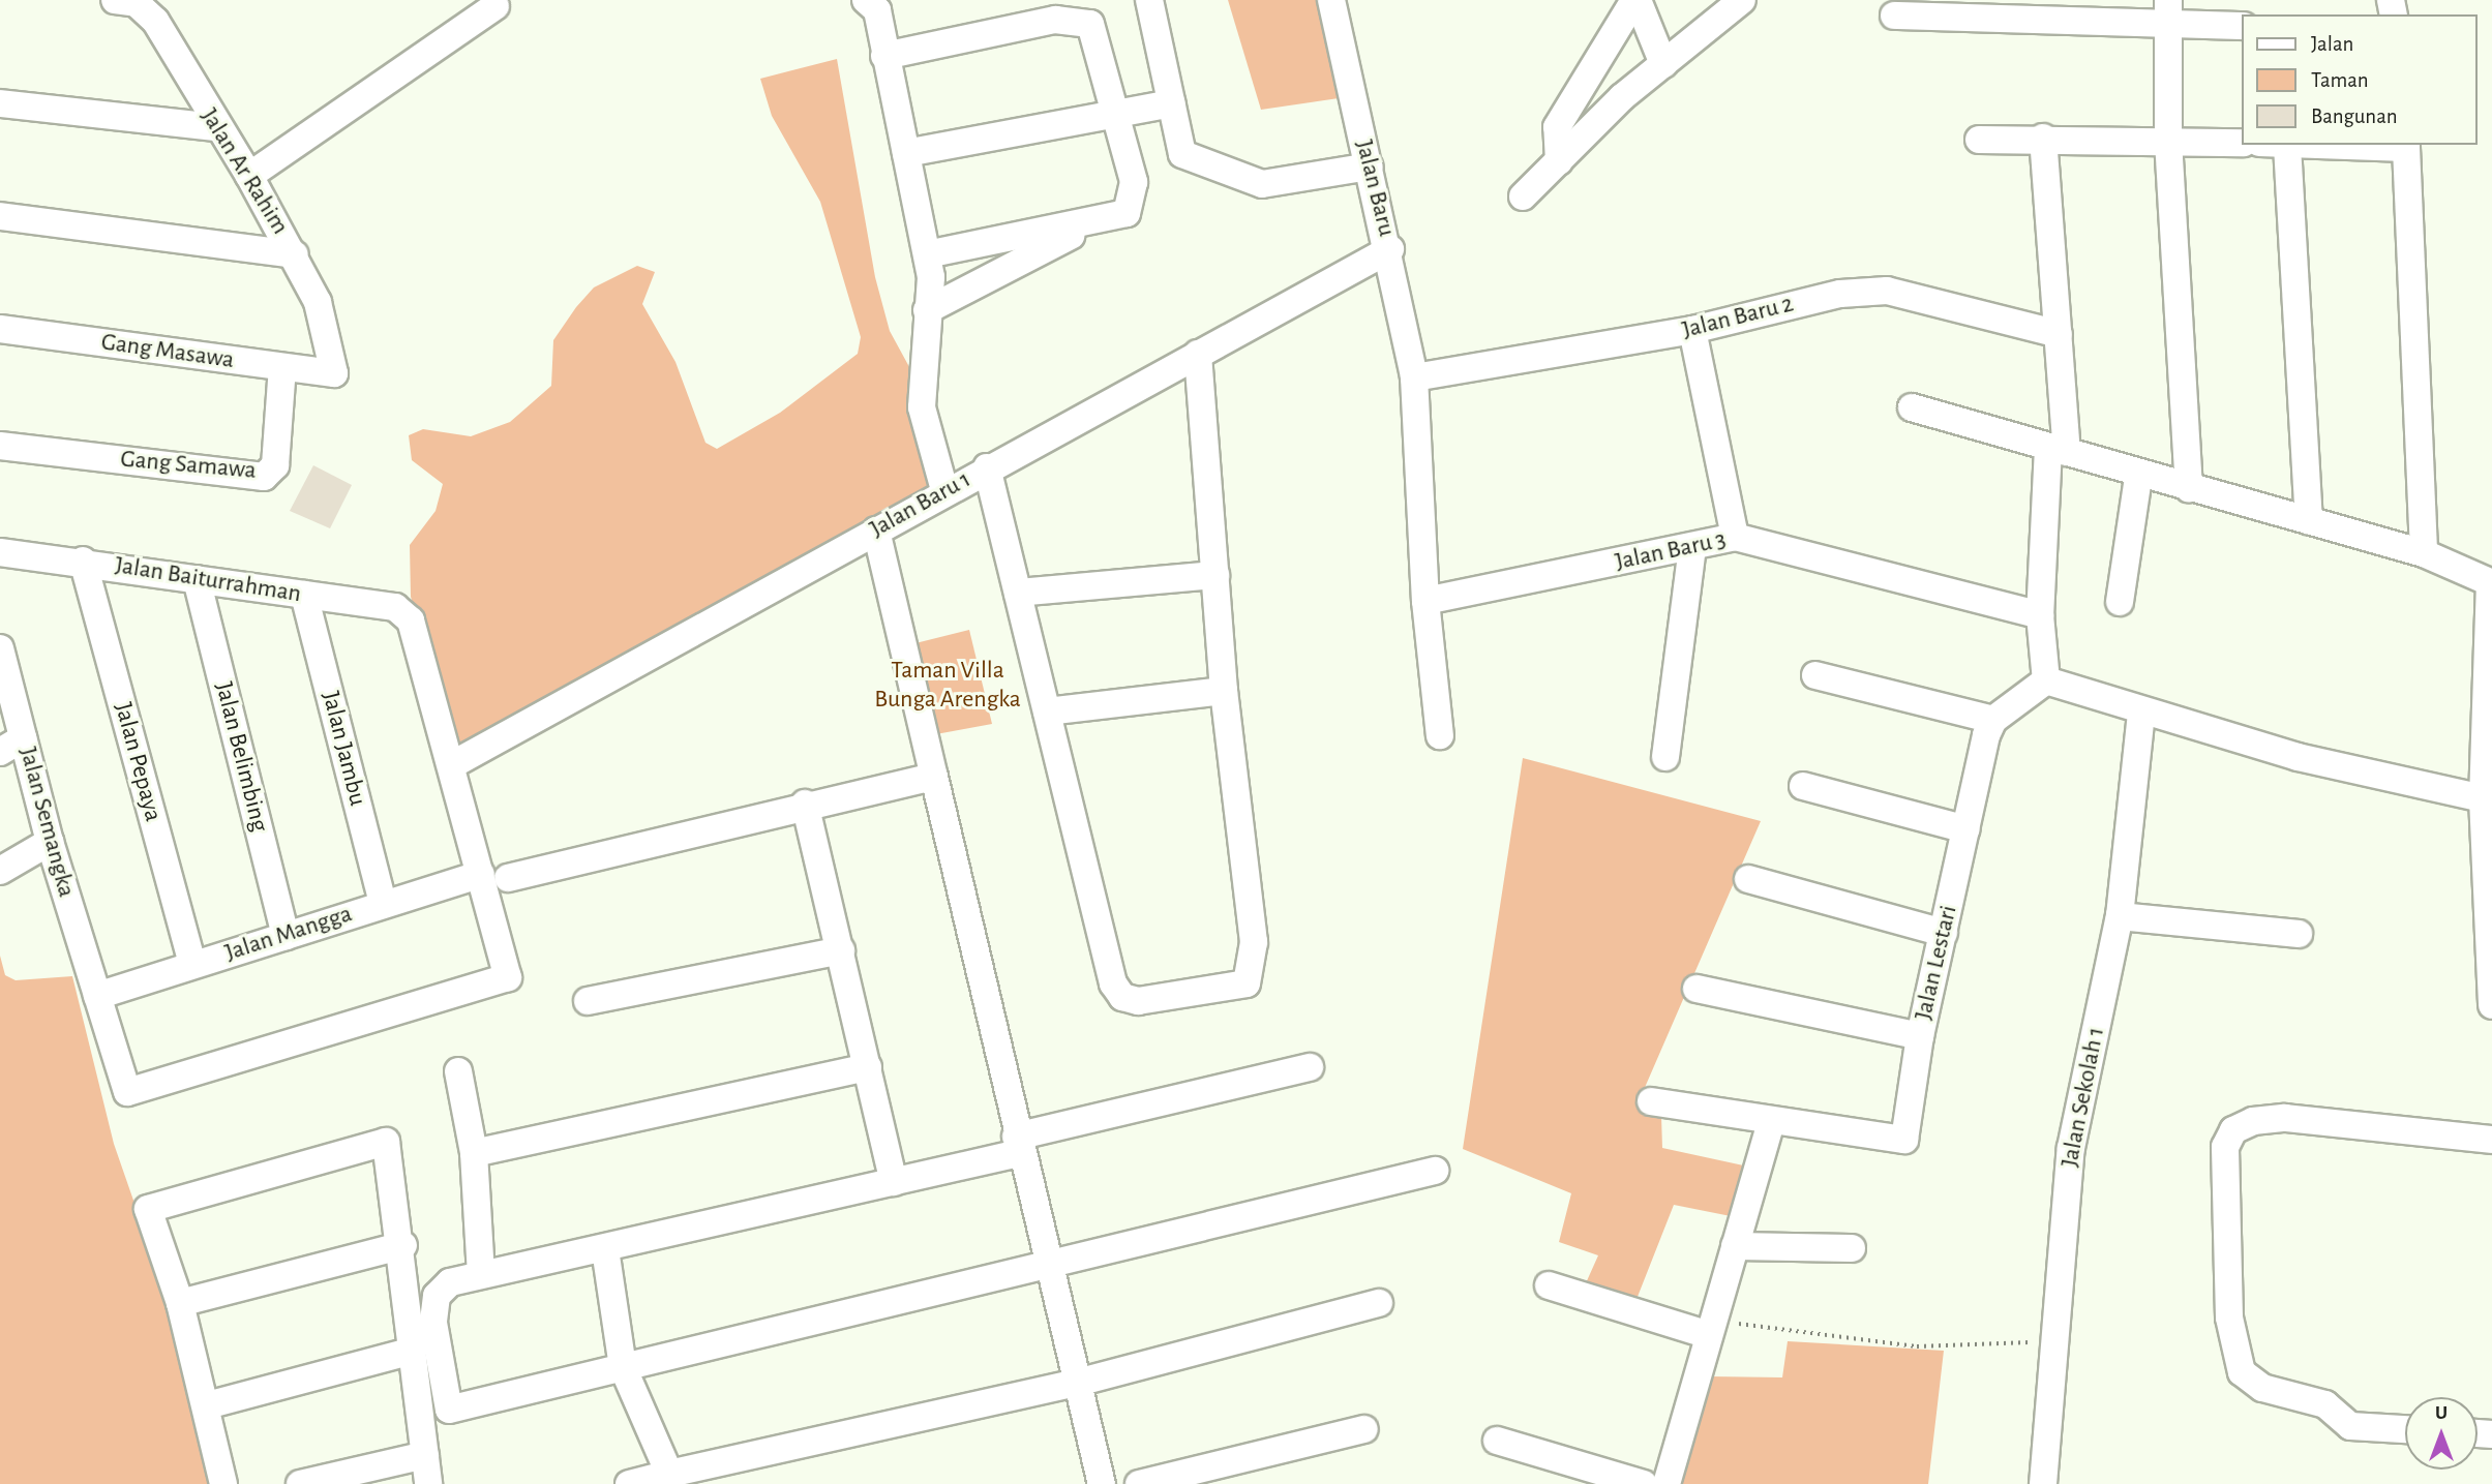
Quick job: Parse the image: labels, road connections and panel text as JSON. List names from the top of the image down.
{
  "streets": {
    "street": [
      "Jalan Ar Rahim",
      "Jalan Baru",
      "Jalan Baru 2",
      "Gang Masawa",
      "Gang Samawa",
      "Jalan Baru 1",
      "Jalan Baru 3",
      "Jalan Baiturrahman",
      "Jalan Jambu",
      "Jalan Belimbing",
      "Jalan Pepaya",
      "Jalan Semangka",
      "Jalan Mangga",
      "Jalan Lestari",
      "Jalan Sekolah 1"
    ]
  },
  "crossings": [
    ["Jalan Ar Rahim", "Gang Masawa"],
    ["Jalan Baru", "Jalan Baru 2"],
    ["Jalan Baru", "Jalan Baru 1"],
    ["Jalan Baru", "Jalan Baru 3"],
    ["Gang Masawa", "Gang Samawa"],
    ["Jalan Baru 1", "Jalan Baiturrahman"],
    ["Jalan Baiturrahman", "Jalan Jambu"],
    ["Jalan Baiturrahman", "Jalan Belimbing"],
    ["Jalan Baiturrahman", "Jalan Pepaya"],
    ["Jalan Jambu", "Jalan Mangga"],
    ["Jalan Belimbing", "Jalan Mangga"],
    ["Jalan Pepaya", "Jalan Mangga"],
    ["Jalan Semangka", "Jalan Mangga"]
  ],
  "parks": ["Taman Villa Bunga Arengka"],
  "legend": ["Jalan", "Taman", "Bangunan"],
  "north": "top"
}
